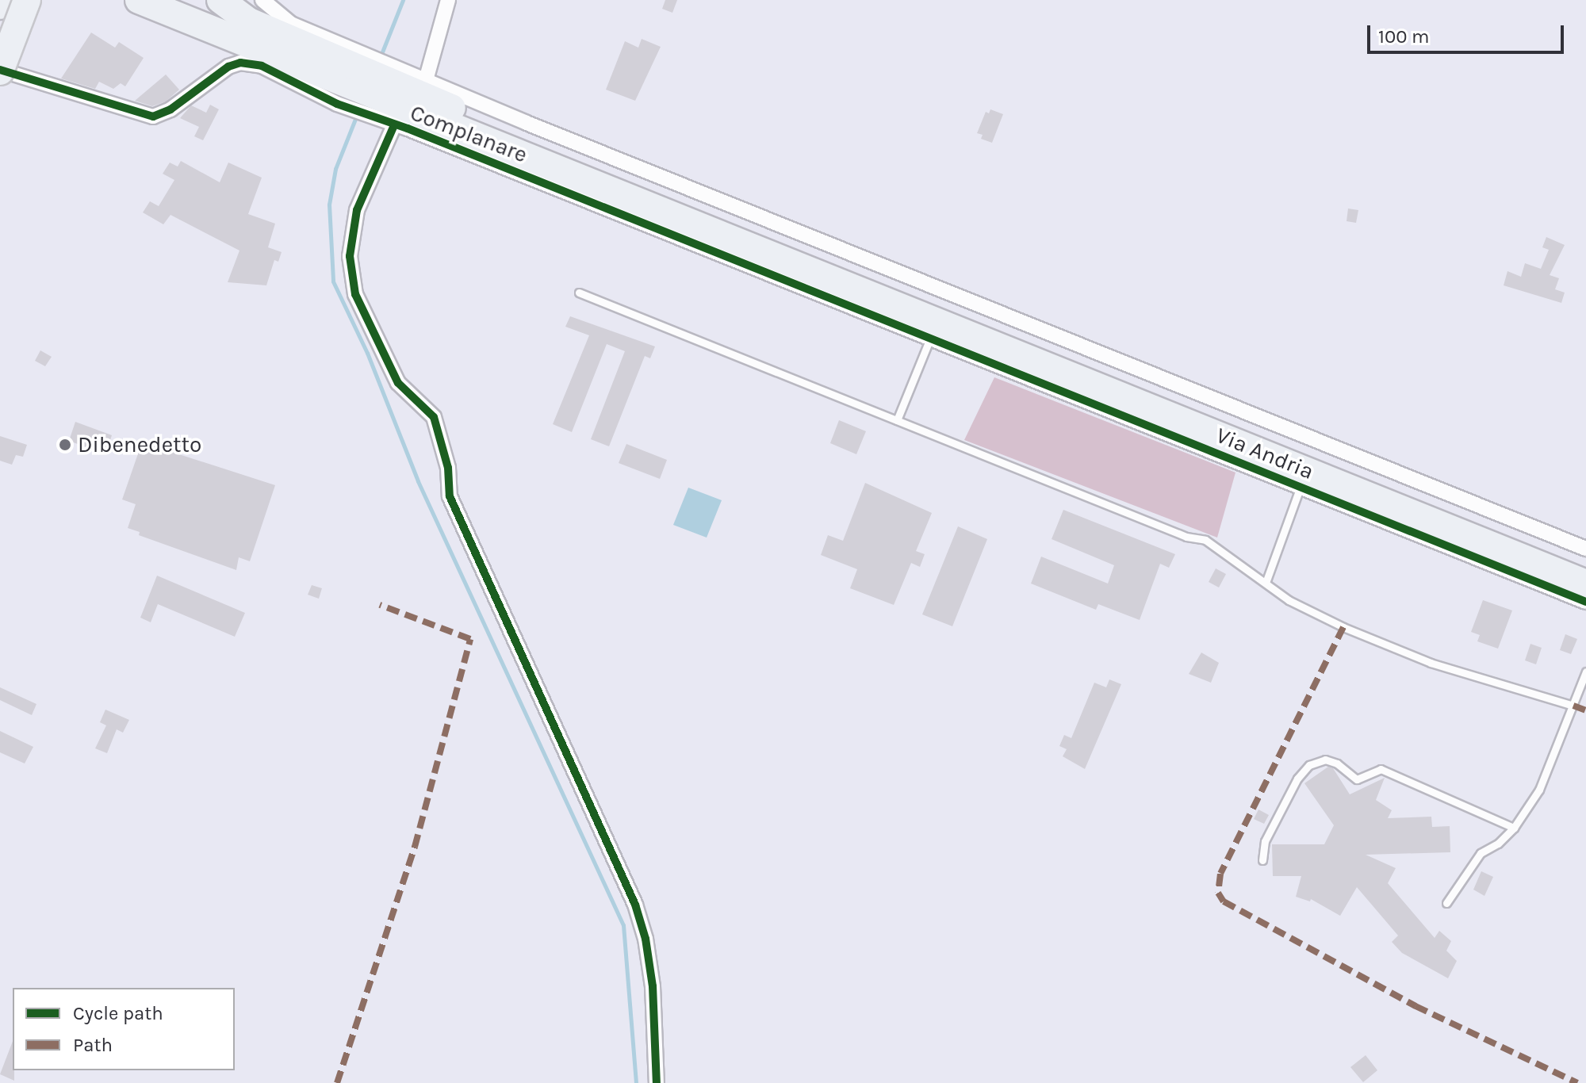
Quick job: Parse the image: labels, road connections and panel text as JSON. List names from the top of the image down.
{
  "streets": {
    "street": ["Complanare", "Via Andria"]
  },
  "crossings": [
    ["Complanare", "Via Andria"]
  ],
  "places": ["Dibenedetto"],
  "legend": ["Cycle path", "Path"],
  "scale_bar": "100 m"
}
